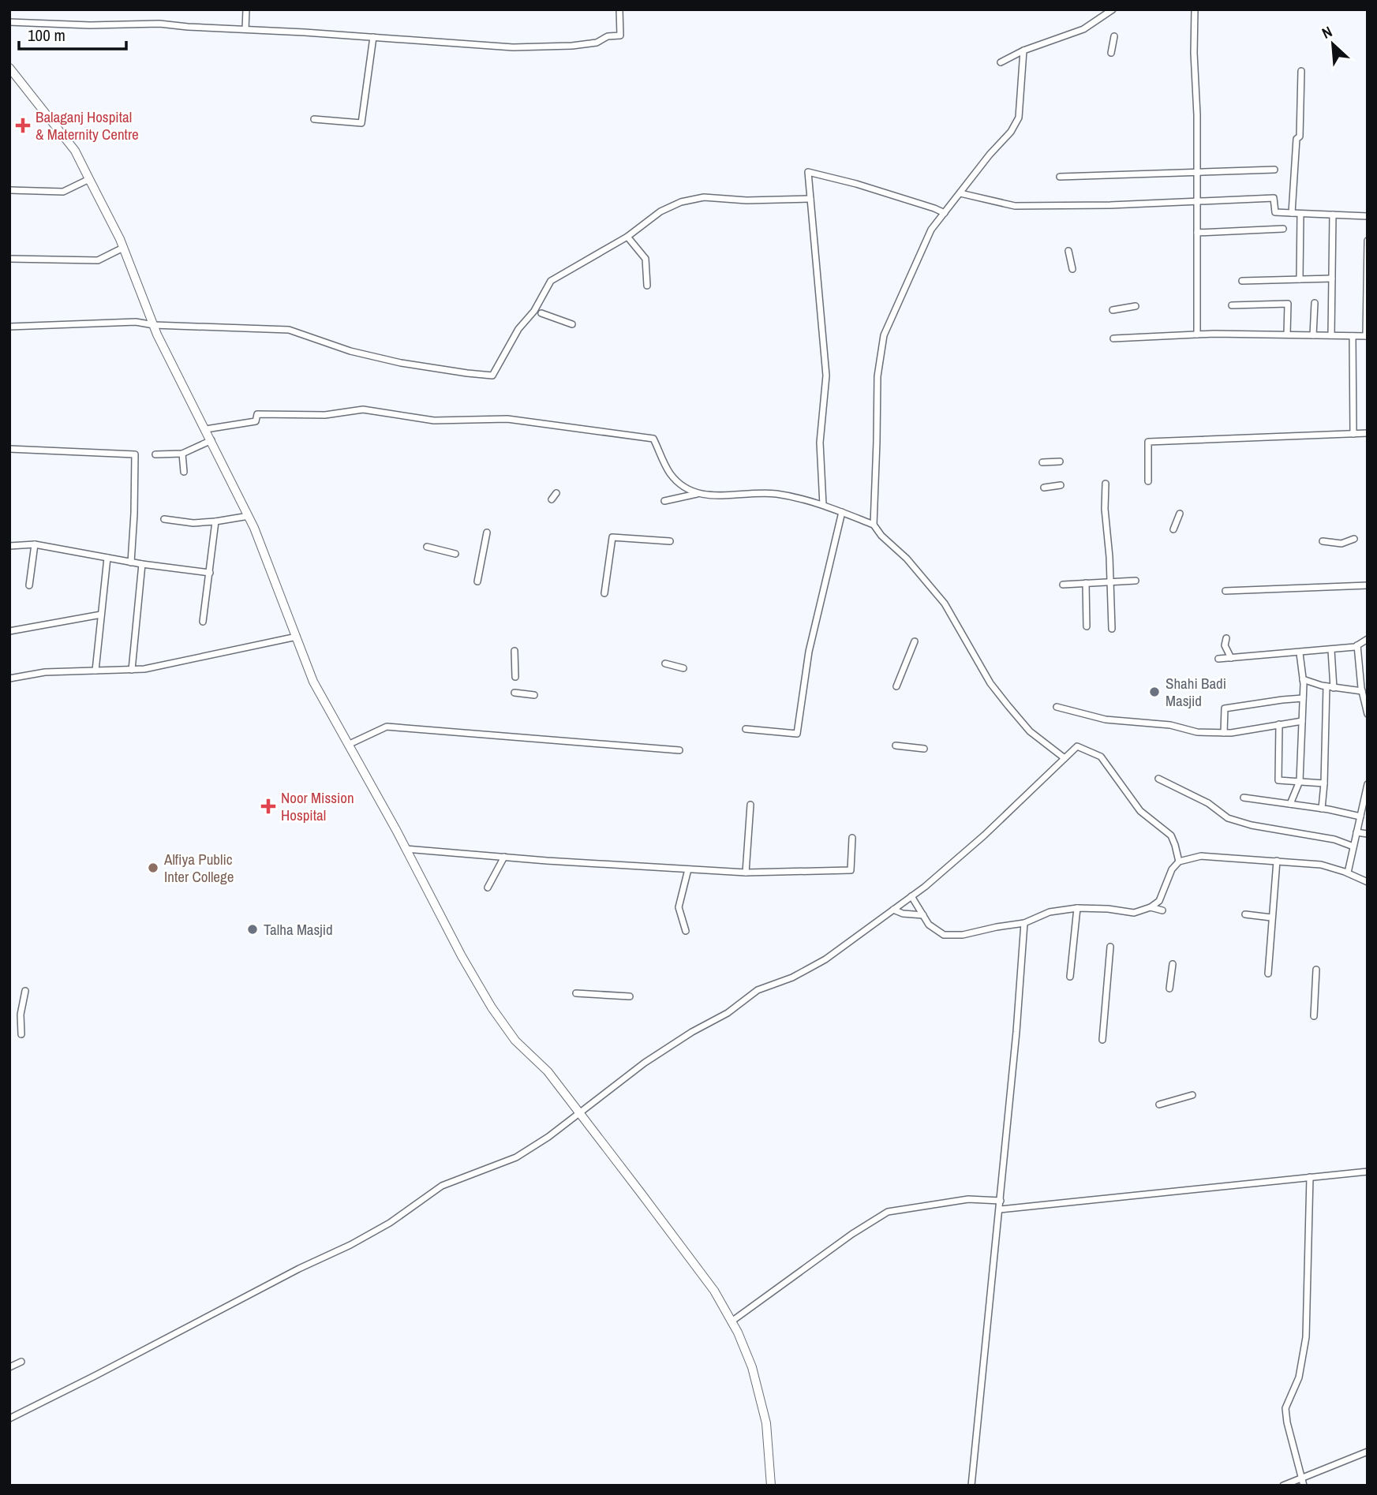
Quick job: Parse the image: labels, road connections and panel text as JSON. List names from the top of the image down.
{
  "places": {
    "health": ["Balaganj Hospital & Maternity Centre", "Noor Mission Hospital"],
    "other": ["Shahi Badi Masjid", "Alfiya Public Inter College", "Talha Masjid"]
  },
  "scale_bar": "100 m",
  "north": "top left"
}
